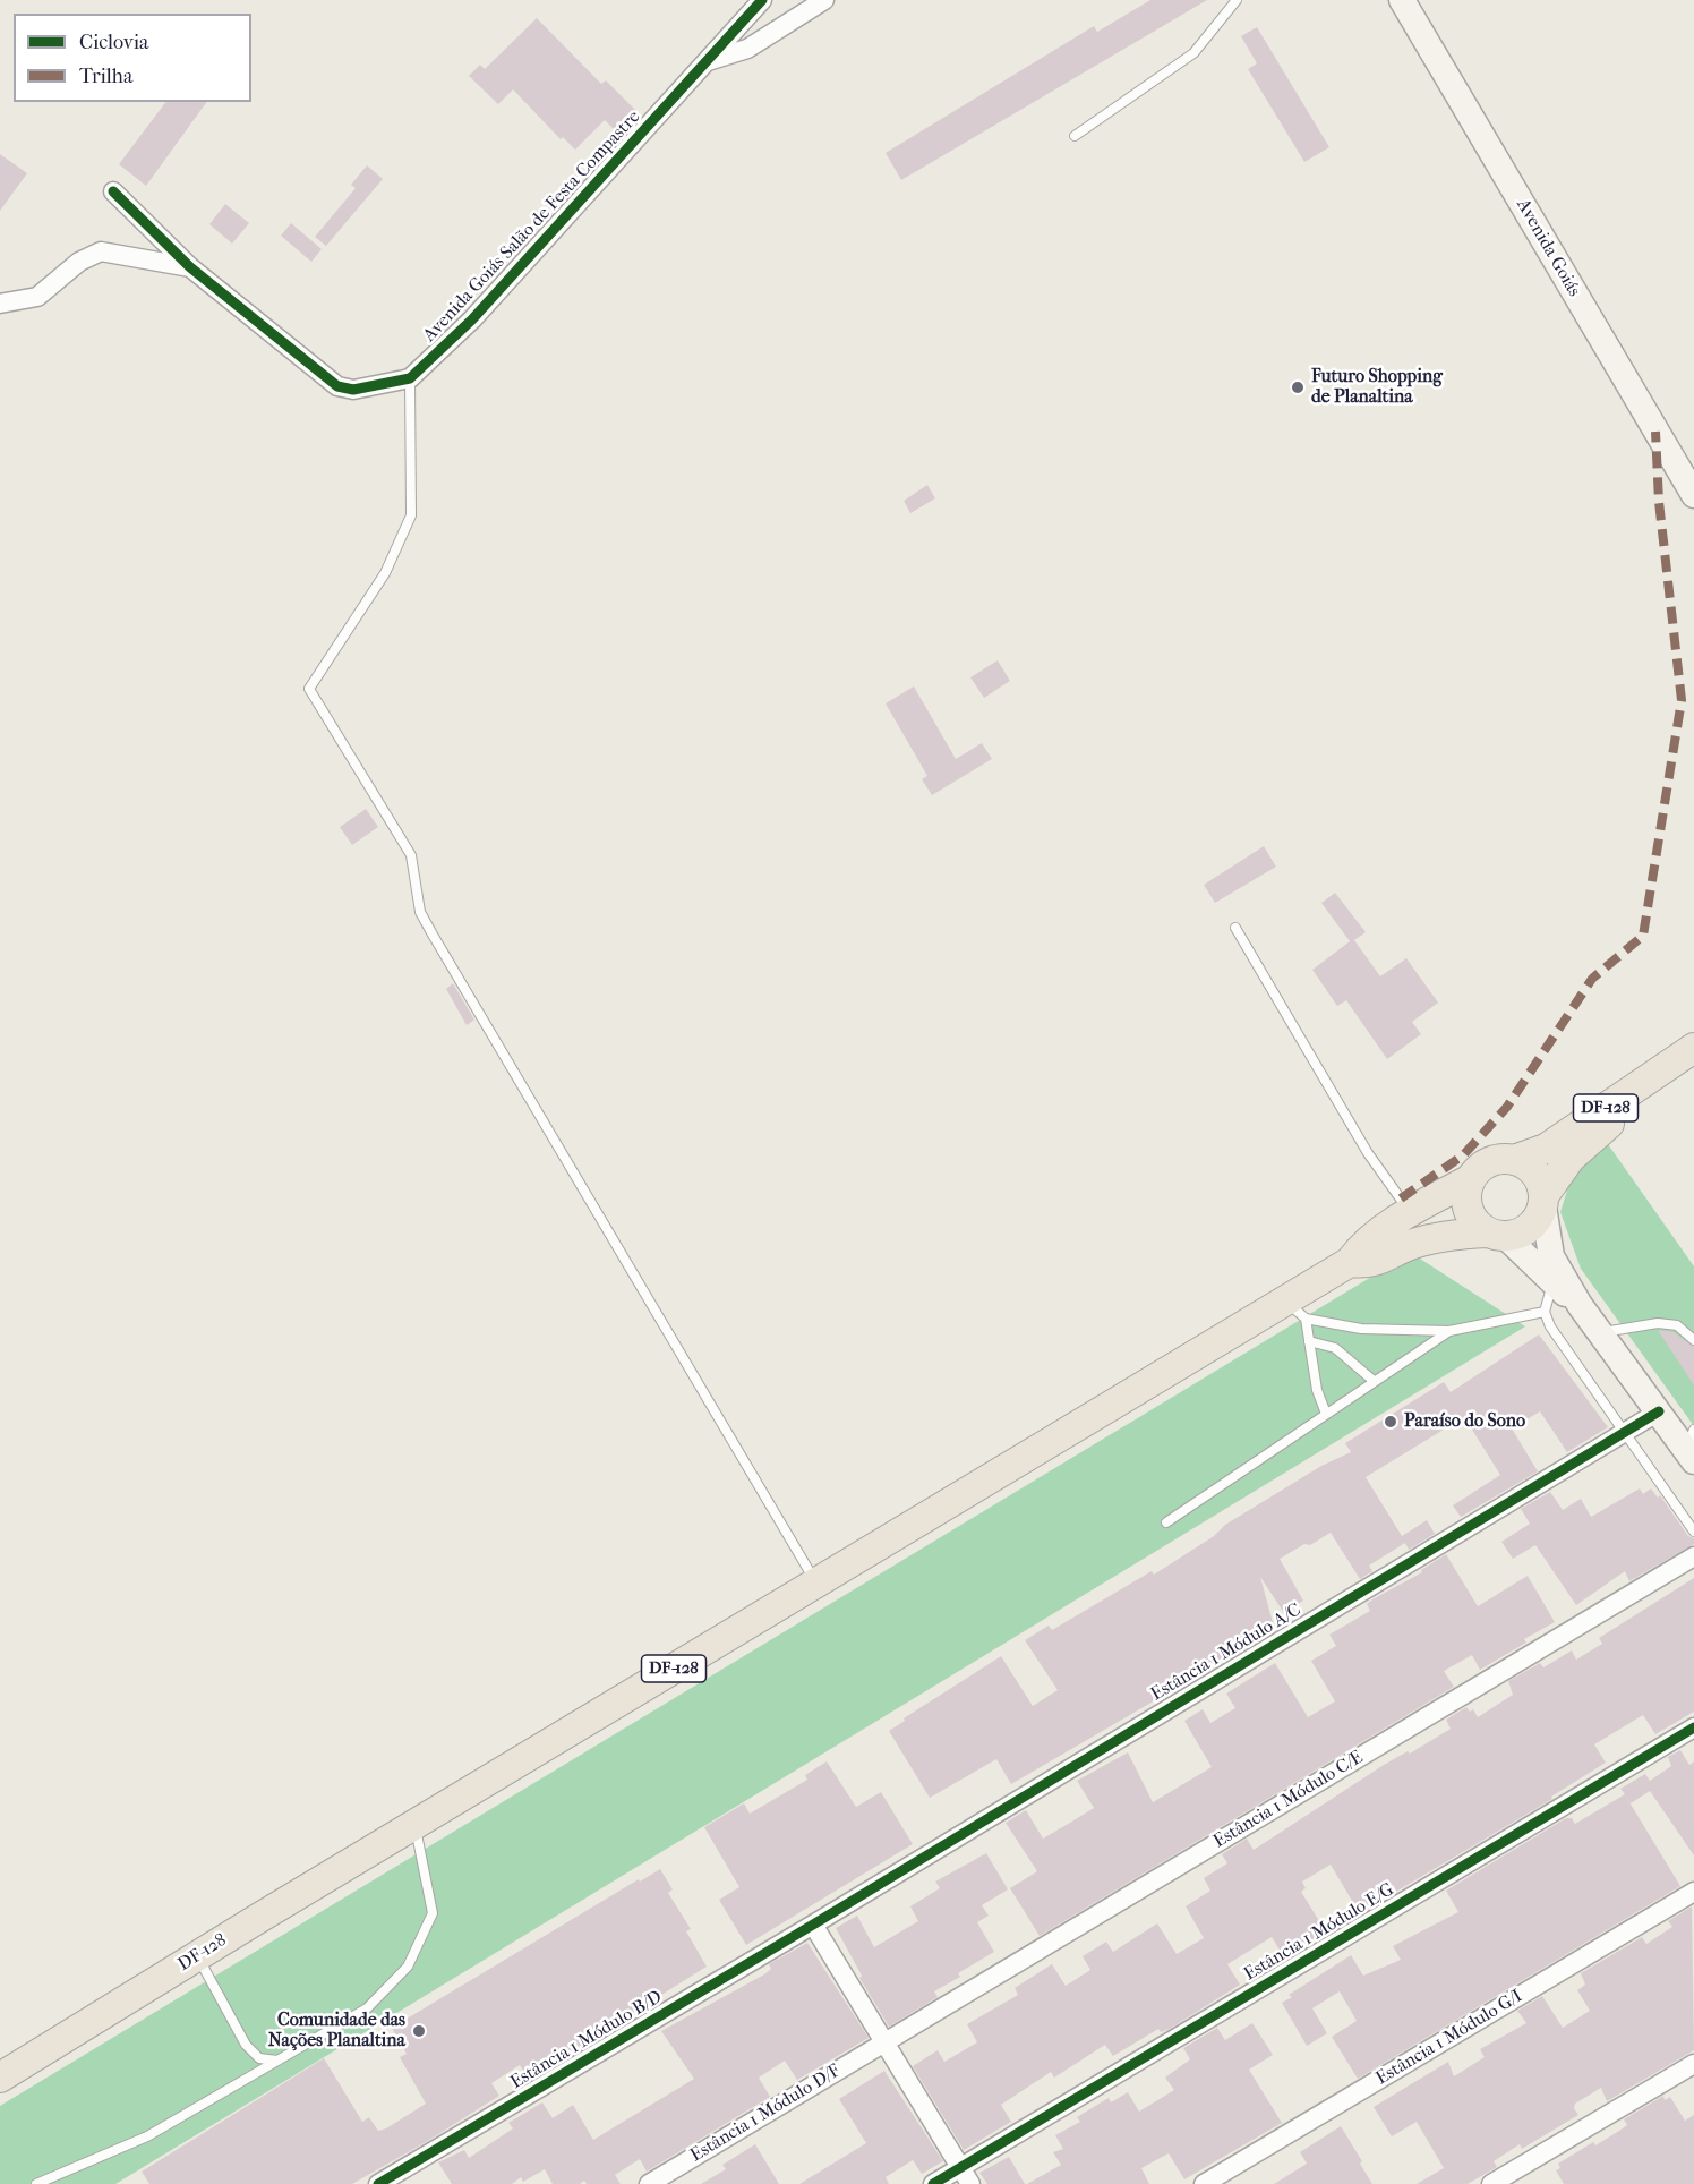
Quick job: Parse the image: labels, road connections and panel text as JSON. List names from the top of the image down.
{
  "streets": {
    "main road": ["DF-128"],
    "street": [
      "Avenida Goiás Salão de Festa Compastre",
      "Avenida Goiás",
      "Estância 1 Módulo A/C",
      "Estância 1 Módulo C/E",
      "Estância 1 Módulo E/G",
      "Estância 1 Módulo G/I",
      "Estância 1 Módulo B/D",
      "Estância 1 Módulo D/F"
    ]
  },
  "crossings": [
    ["Estância 1 Módulo A/C", "Estância 1 Módulo B/D"],
    ["Estância 1 Módulo C/E", "Estância 1 Módulo D/F"]
  ],
  "places": ["Futuro Shopping de Planaltina", "Paraíso do Sono", "Comunidade das Nações Planaltina"],
  "legend": ["Ciclovia", "Trilha"]
}
